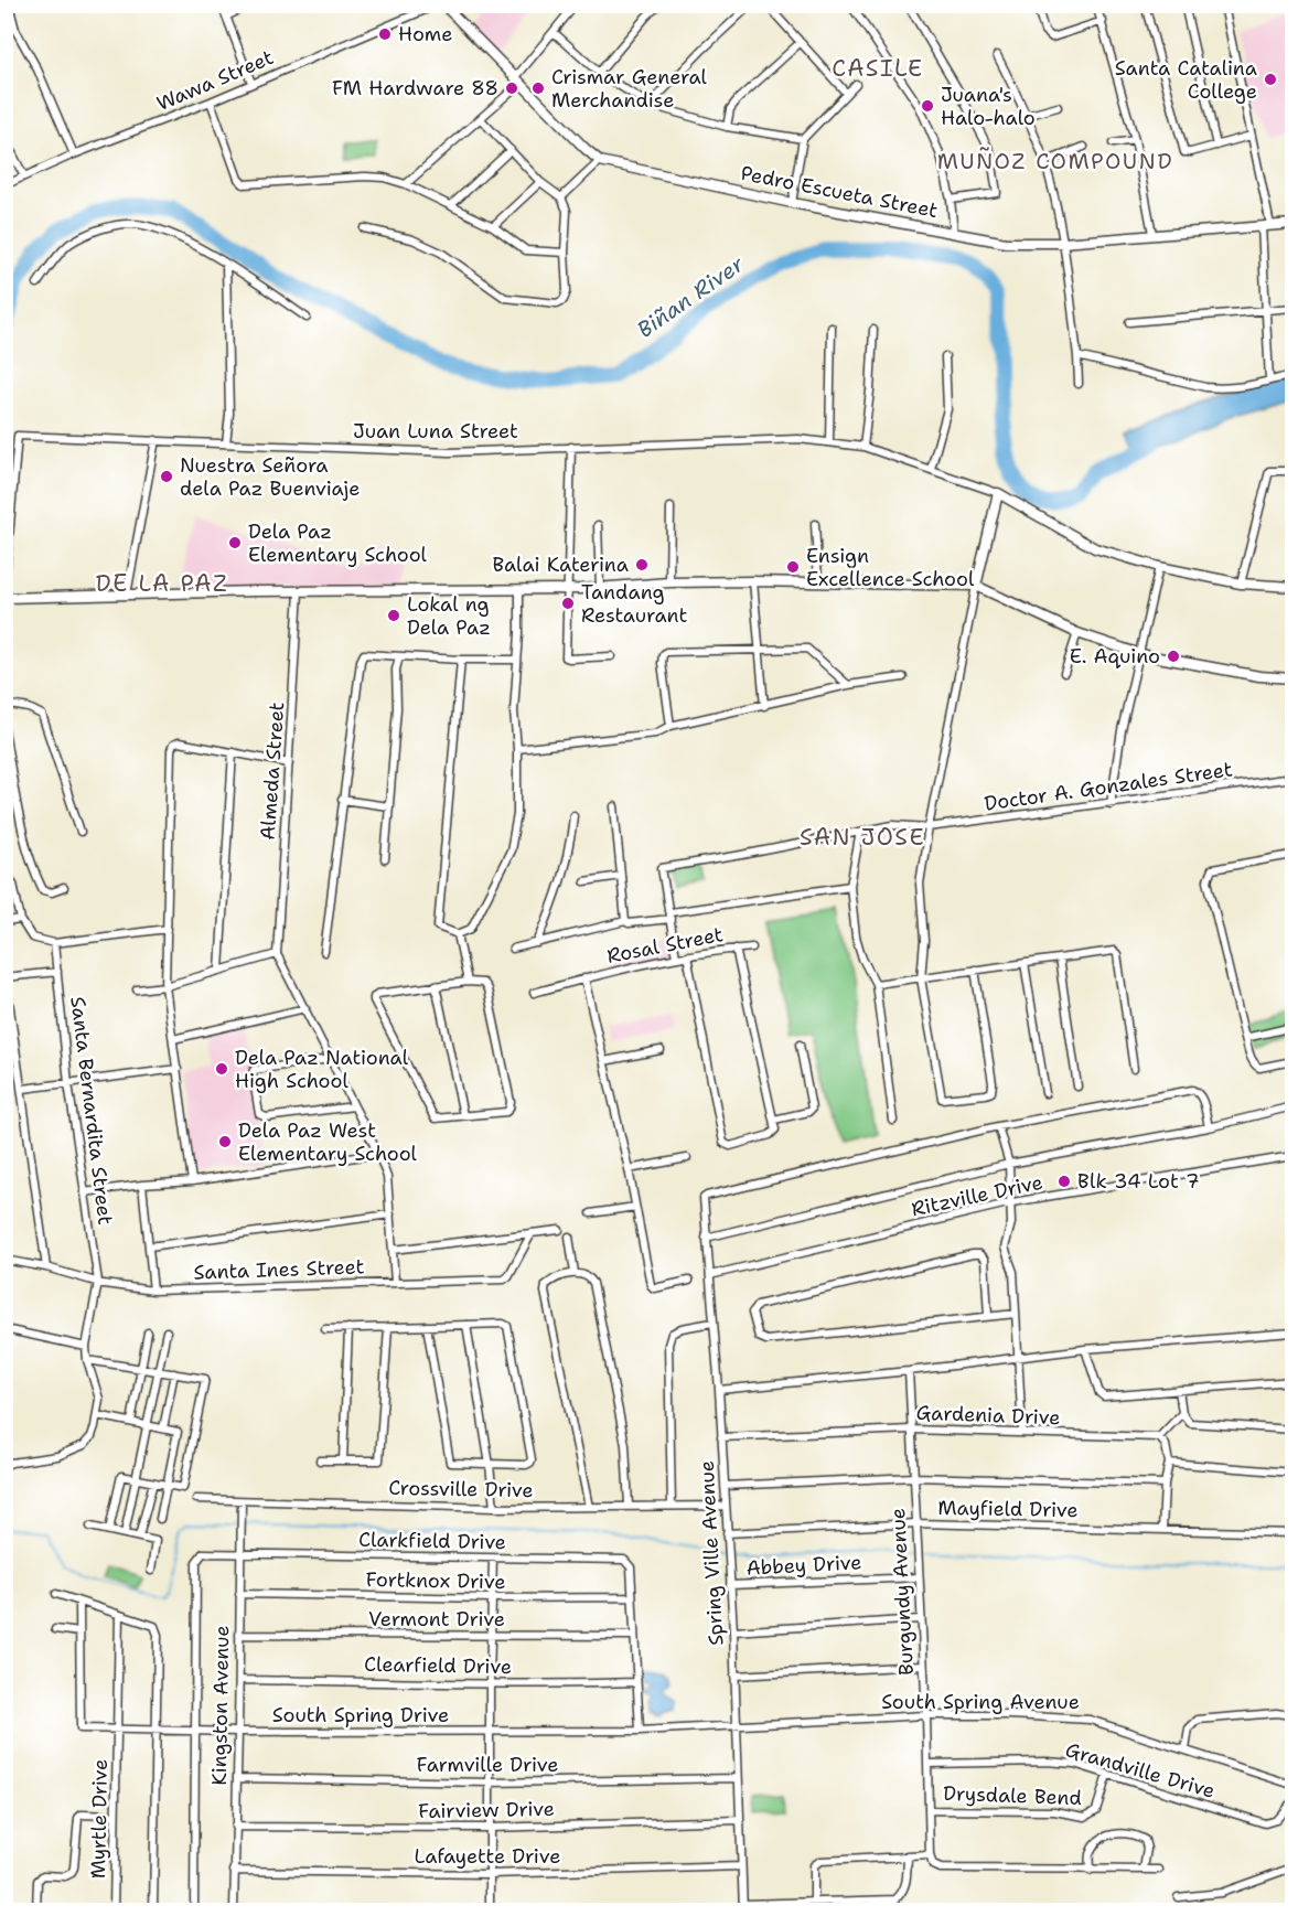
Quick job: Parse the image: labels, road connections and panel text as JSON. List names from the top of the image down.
{
  "streets": {
    "street": [
      "Wawa Street",
      "Pedro Escueta Street",
      "Juan Luna Street",
      "Almeda Street",
      "Doctor A. Gonzales Street",
      "Rosal Street",
      "Santa Bernardita Street",
      "Ritzville Drive",
      "Santa Ines Street",
      "Gardenia Drive",
      "Crossville Drive",
      "Mayfield Drive",
      "Clarkfield Drive",
      "Spring Ville Avenue",
      "Abbey Drive",
      "Fortknox Drive",
      "Burgundy Avenue",
      "Vermont Drive",
      "Clearfield Drive",
      "South Spring Avenue",
      "Kingston Avenue",
      "South Spring Drive",
      "Farmville Drive",
      "Grandville Drive",
      "Drysdale Bend",
      "Fairview Drive",
      "Myrtle Drive",
      "Lafayette Drive"
    ]
  },
  "crossings": [
    ["Santa Bernardita Street", "Santa Ines Street"],
    ["Ritzville Drive", "Spring Ville Avenue"],
    ["Gardenia Drive", "Spring Ville Avenue"],
    ["Gardenia Drive", "Burgundy Avenue"],
    ["Crossville Drive", "Spring Ville Avenue"],
    ["Crossville Drive", "Kingston Avenue"],
    ["Mayfield Drive", "Spring Ville Avenue"],
    ["Mayfield Drive", "Burgundy Avenue"],
    ["Clarkfield Drive", "Fortknox Drive"],
    ["Clarkfield Drive", "Kingston Avenue"],
    ["Clarkfield Drive", "South Spring Drive"],
    ["Spring Ville Avenue", "Abbey Drive"],
    ["Spring Ville Avenue", "South Spring Avenue"],
    ["Spring Ville Avenue", "South Spring Drive"],
    ["Spring Ville Avenue", "Farmville Drive"],
    ["Spring Ville Avenue", "Fairview Drive"],
    ["Spring Ville Avenue", "Lafayette Drive"],
    ["Abbey Drive", "Burgundy Avenue"],
    ["Fortknox Drive", "Kingston Avenue"],
    ["Burgundy Avenue", "South Spring Avenue"],
    ["Burgundy Avenue", "Grandville Drive"],
    ["Burgundy Avenue", "Drysdale Bend"],
    ["Vermont Drive", "Kingston Avenue"],
    ["Clearfield Drive", "Kingston Avenue"],
    ["South Spring Avenue", "South Spring Drive"],
    ["Kingston Avenue", "South Spring Drive"],
    ["Kingston Avenue", "Farmville Drive"],
    ["Kingston Avenue", "Fairview Drive"],
    ["Kingston Avenue", "Lafayette Drive"],
    ["South Spring Drive", "Myrtle Drive"],
    ["Grandville Drive", "Drysdale Bend"]
  ],
  "districts": [
    "CASILE",
    "MUÑOZ COMPOUND",
    "DE LA PAZ",
    "SAN JOSE"
  ],
  "water": ["Biñan River"],
  "places": [
    "Home",
    "Santa Catalina College",
    "FM Hardware 88",
    "Crismar General Merchandise",
    "Juana's Halo-halo",
    "Nuestra Señora dela Paz Buenviaje",
    "Dela Paz Elementary School",
    "Balai Katerina",
    "Ensign Excellence School",
    "Tandang Restaurant",
    "Lokal ng Dela Paz",
    "E. Aquino",
    "Dela Paz National High School",
    "Dela Paz West Elementary School",
    "Blk 34 Lot 7"
  ]
}
